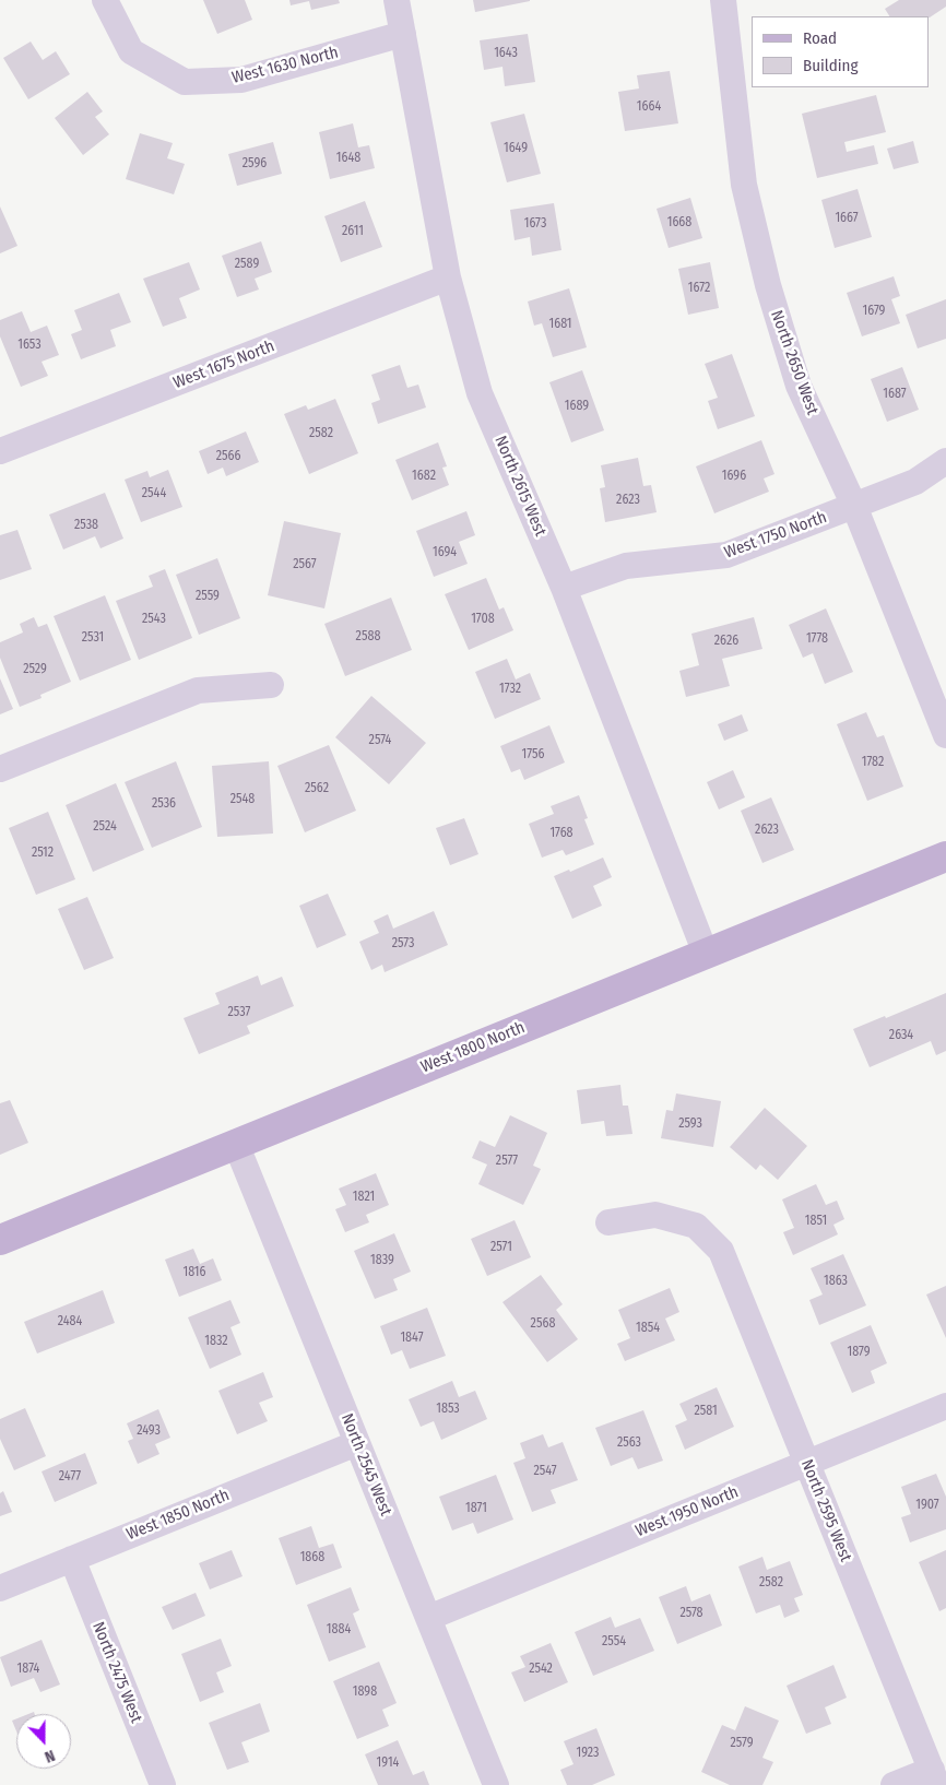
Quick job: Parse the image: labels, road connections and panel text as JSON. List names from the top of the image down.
{
  "streets": {
    "main road": ["West 1800 North"],
    "street": [
      "West 1630 North",
      "North 2650 West",
      "West 1675 North",
      "North 2615 West",
      "West 1750 North",
      "North 2545 West",
      "North 2595 West",
      "West 1950 North",
      "West 1850 North",
      "North 2475 West"
    ]
  },
  "crossings": [
    ["West 1630 North", "North 2615 West"],
    ["North 2650 West", "West 1750 North"],
    ["West 1675 North", "North 2615 West"],
    ["North 2615 West", "West 1750 North"],
    ["North 2615 West", "West 1800 North"],
    ["West 1800 North", "North 2545 West"],
    ["North 2545 West", "West 1950 North"],
    ["North 2545 West", "West 1850 North"],
    ["North 2595 West", "West 1950 North"],
    ["West 1850 North", "North 2475 West"]
  ],
  "house_numbers": [
    "1643",
    "1664",
    "1649",
    "1648",
    "2596",
    "1667",
    "1668",
    "1673",
    "2611",
    "2589",
    "1672",
    "1679",
    "1681",
    "1653",
    "1687",
    "1689",
    "2582",
    "2566",
    "1682",
    "1696",
    "2544",
    "2623",
    "2538",
    "1694",
    "2567",
    "2559",
    "2543",
    "1708",
    "2588",
    "2531",
    "1778",
    "2626",
    "2529",
    "1732",
    "2574",
    "1756",
    "1782",
    "2562",
    "2548",
    "2536",
    "2524",
    "2623",
    "1768",
    "2512",
    "2573",
    "2537",
    "2634",
    "2593",
    "2577",
    "1821",
    "1851",
    "2571",
    "1839",
    "1816",
    "1863",
    "2484",
    "2568",
    "1854",
    "1847",
    "1832",
    "1879",
    "1853",
    "2581",
    "2493",
    "2563",
    "2547",
    "2477",
    "1907",
    "1871",
    "1868",
    "2582",
    "2578",
    "1884",
    "2554",
    "1874",
    "2542",
    "1898",
    "2579",
    "1923",
    "1914"
  ],
  "legend": ["Road", "Building"],
  "north": "bottom"
}
